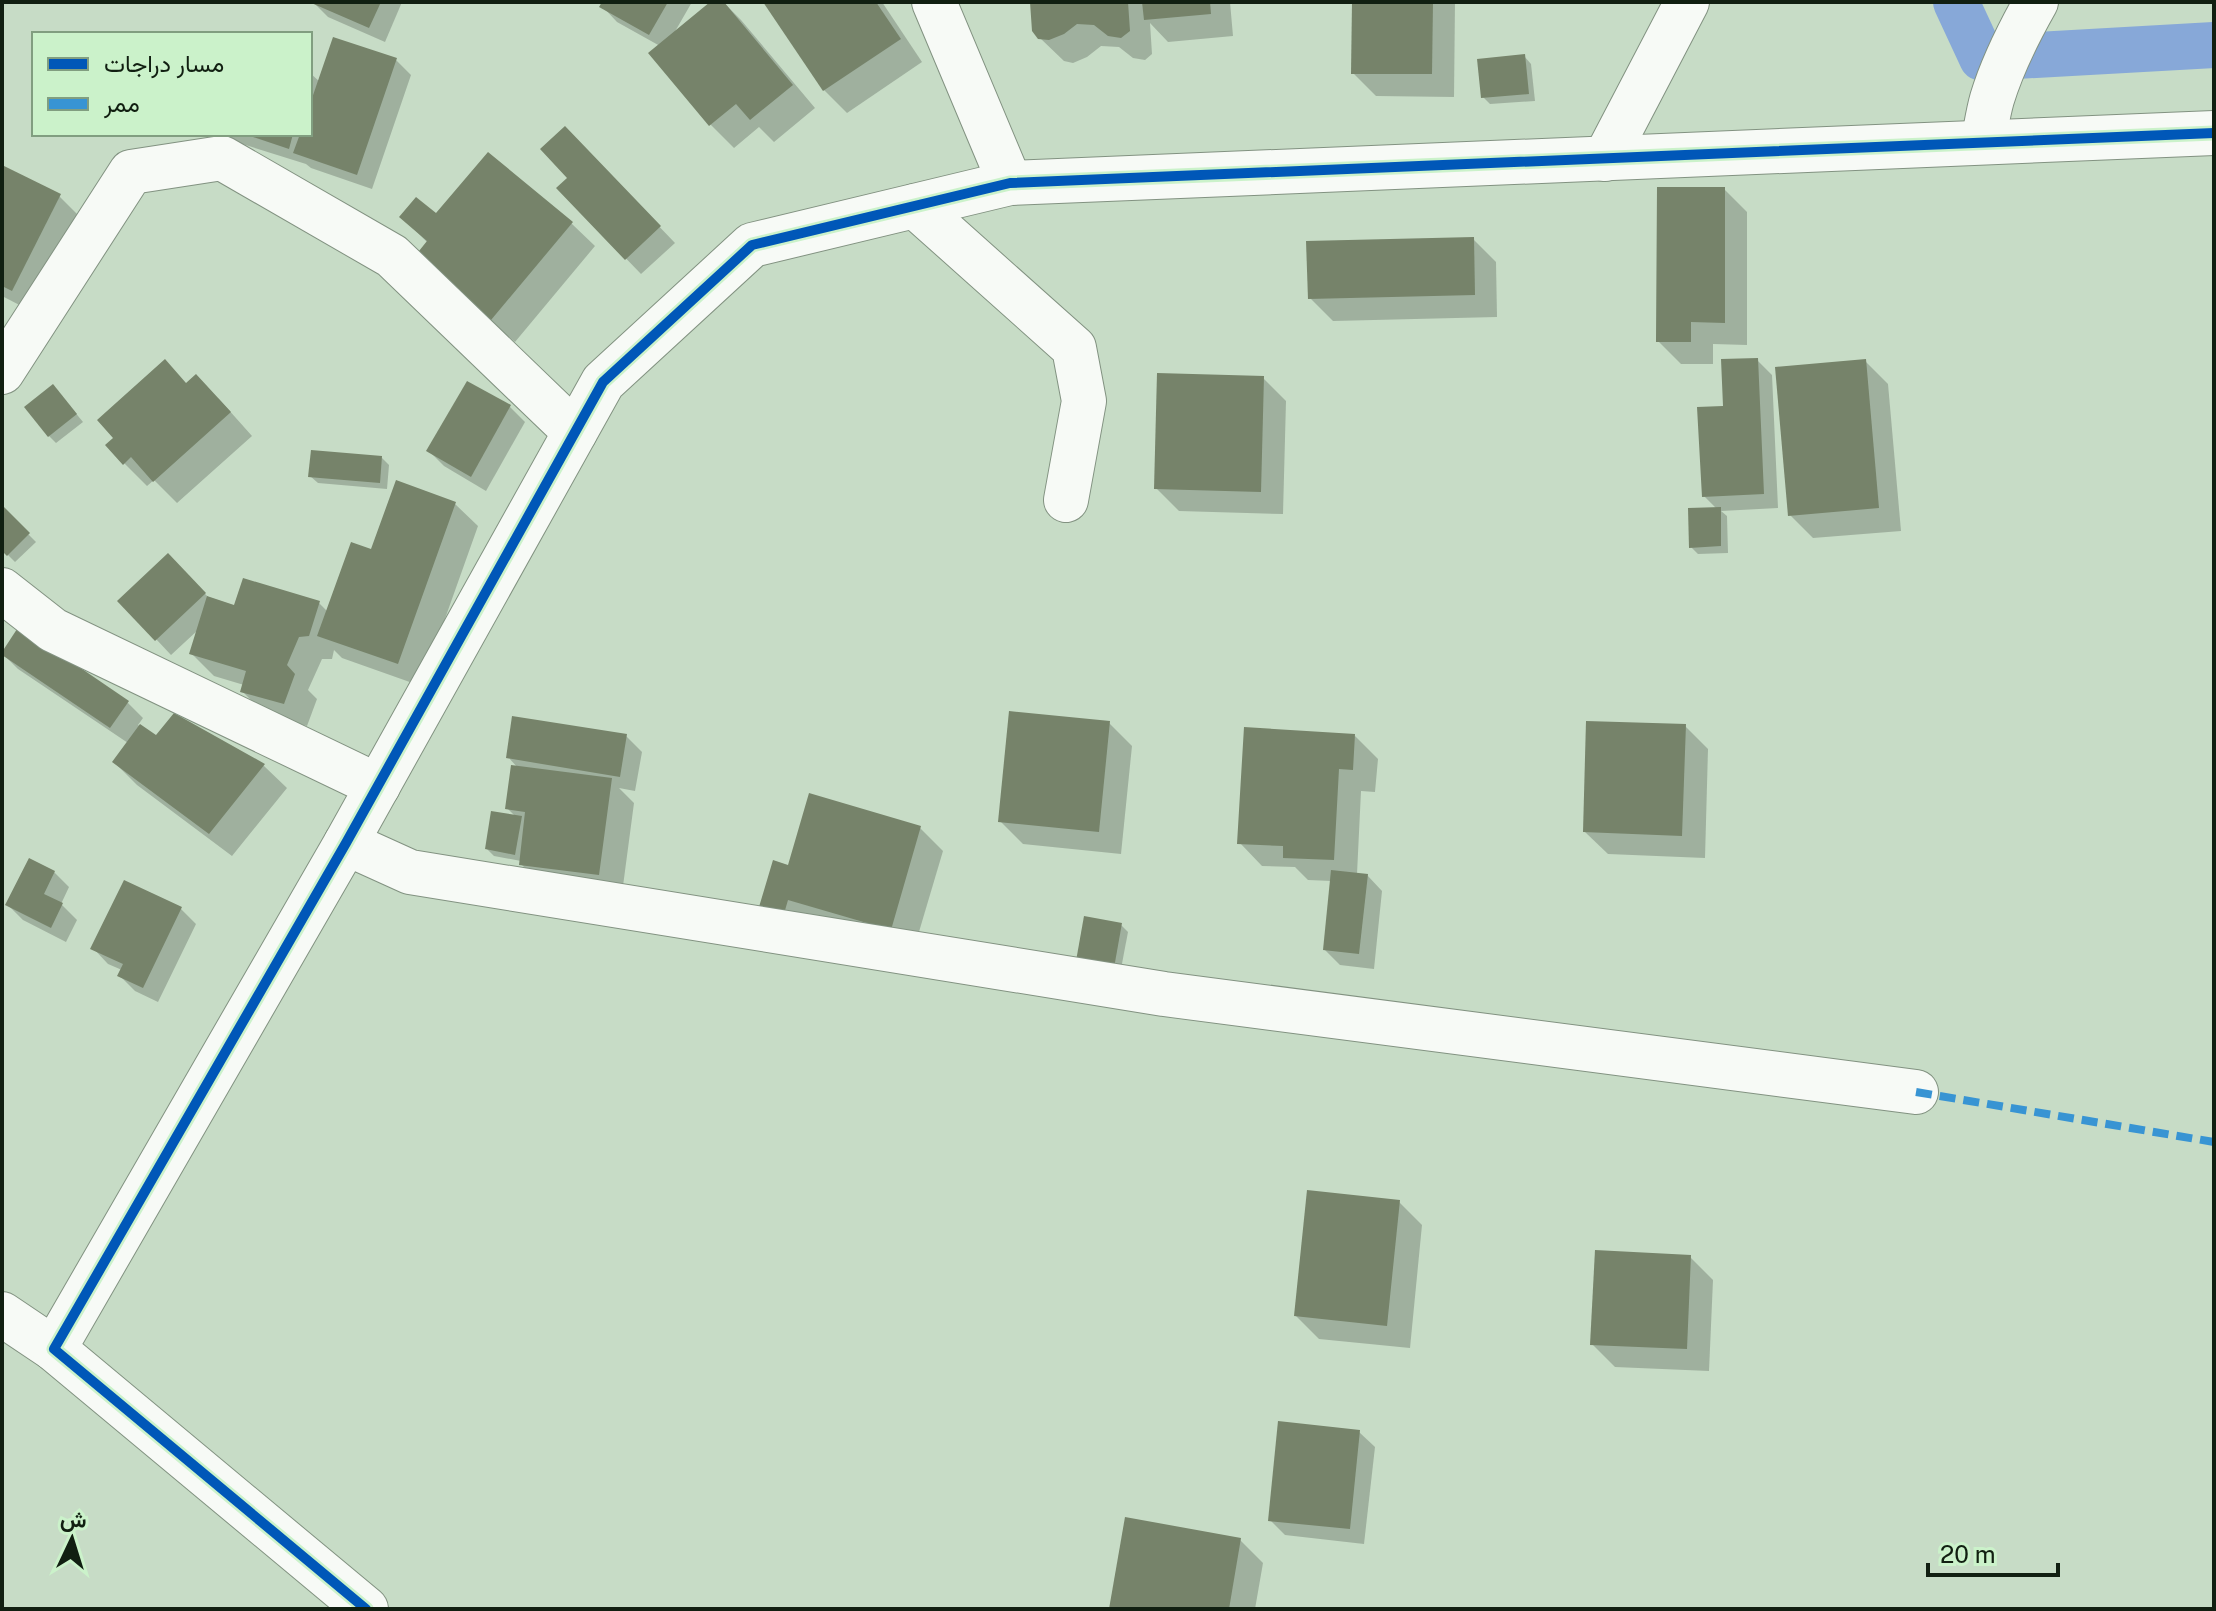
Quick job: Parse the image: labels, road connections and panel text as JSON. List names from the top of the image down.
{
  "legend": ["مسار دراجات", "ممر"],
  "scale_bar": "20 m",
  "north": "top"
}
